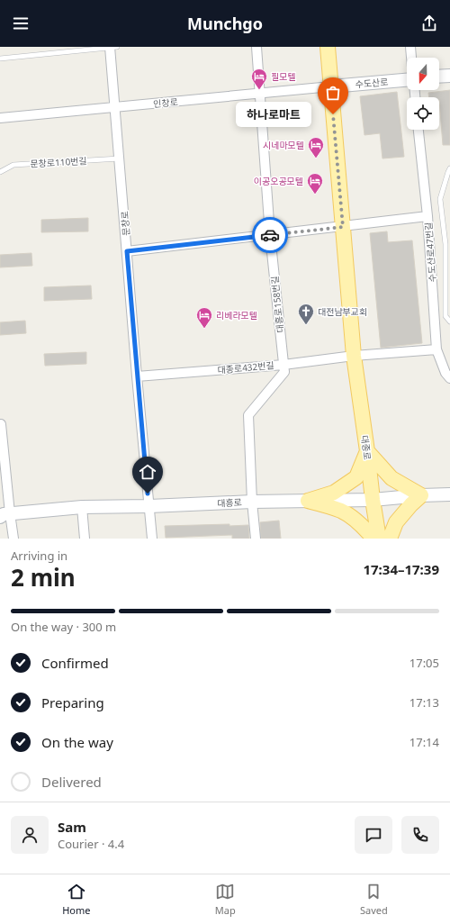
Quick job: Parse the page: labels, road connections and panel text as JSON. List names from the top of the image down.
{
  "streets": {
    "main road": ["수도산로", "대종로", "대흥로"],
    "street": [
      "인창로",
      "문창로",
      "수도산로47번길",
      "대흥로158번길",
      "대종로432번길"
    ],
    "lane": ["문창로110번길"]
  },
  "crossings": [
    ["수도산로", "인창로"],
    ["수도산로", "대종로"],
    ["인창로", "문창로"],
    ["인창로", "대흥로158번길"],
    ["인창로", "대종로"],
    ["문창로110번길", "문창로"],
    ["문창로", "대종로432번길"],
    ["문창로", "대흥로"],
    ["대흥로158번길", "대종로432번길"],
    ["대흥로158번길", "대흥로"],
    ["대종로432번길", "대종로"],
    ["대종로", "대흥로"]
  ],
  "places": {
    "hotel": [
      "필모텔",
      "시네마모텔",
      "이공오공모텔",
      "리베라모텔"
    ],
    "other": ["하나로마트"],
    "church": ["대전남부교회"]
  },
  "north": "bottom",
  "page": {
    "header": "Munchgo",
    "bubble": "하나로마트",
    "heading": ["2 min", "Arriving in", "17:34–17:39"],
    "panel": ["Sam", "Courier · 4.4"],
    "bar": "On the way · 300 m",
    "list": [
      ["Confirmed", "17:05"],
      ["Preparing", "17:13"],
      ["On the way", "17:14"],
      "Delivered"
    ],
    "tabs": ["Home", "Map", "Saved"]
  }
}
